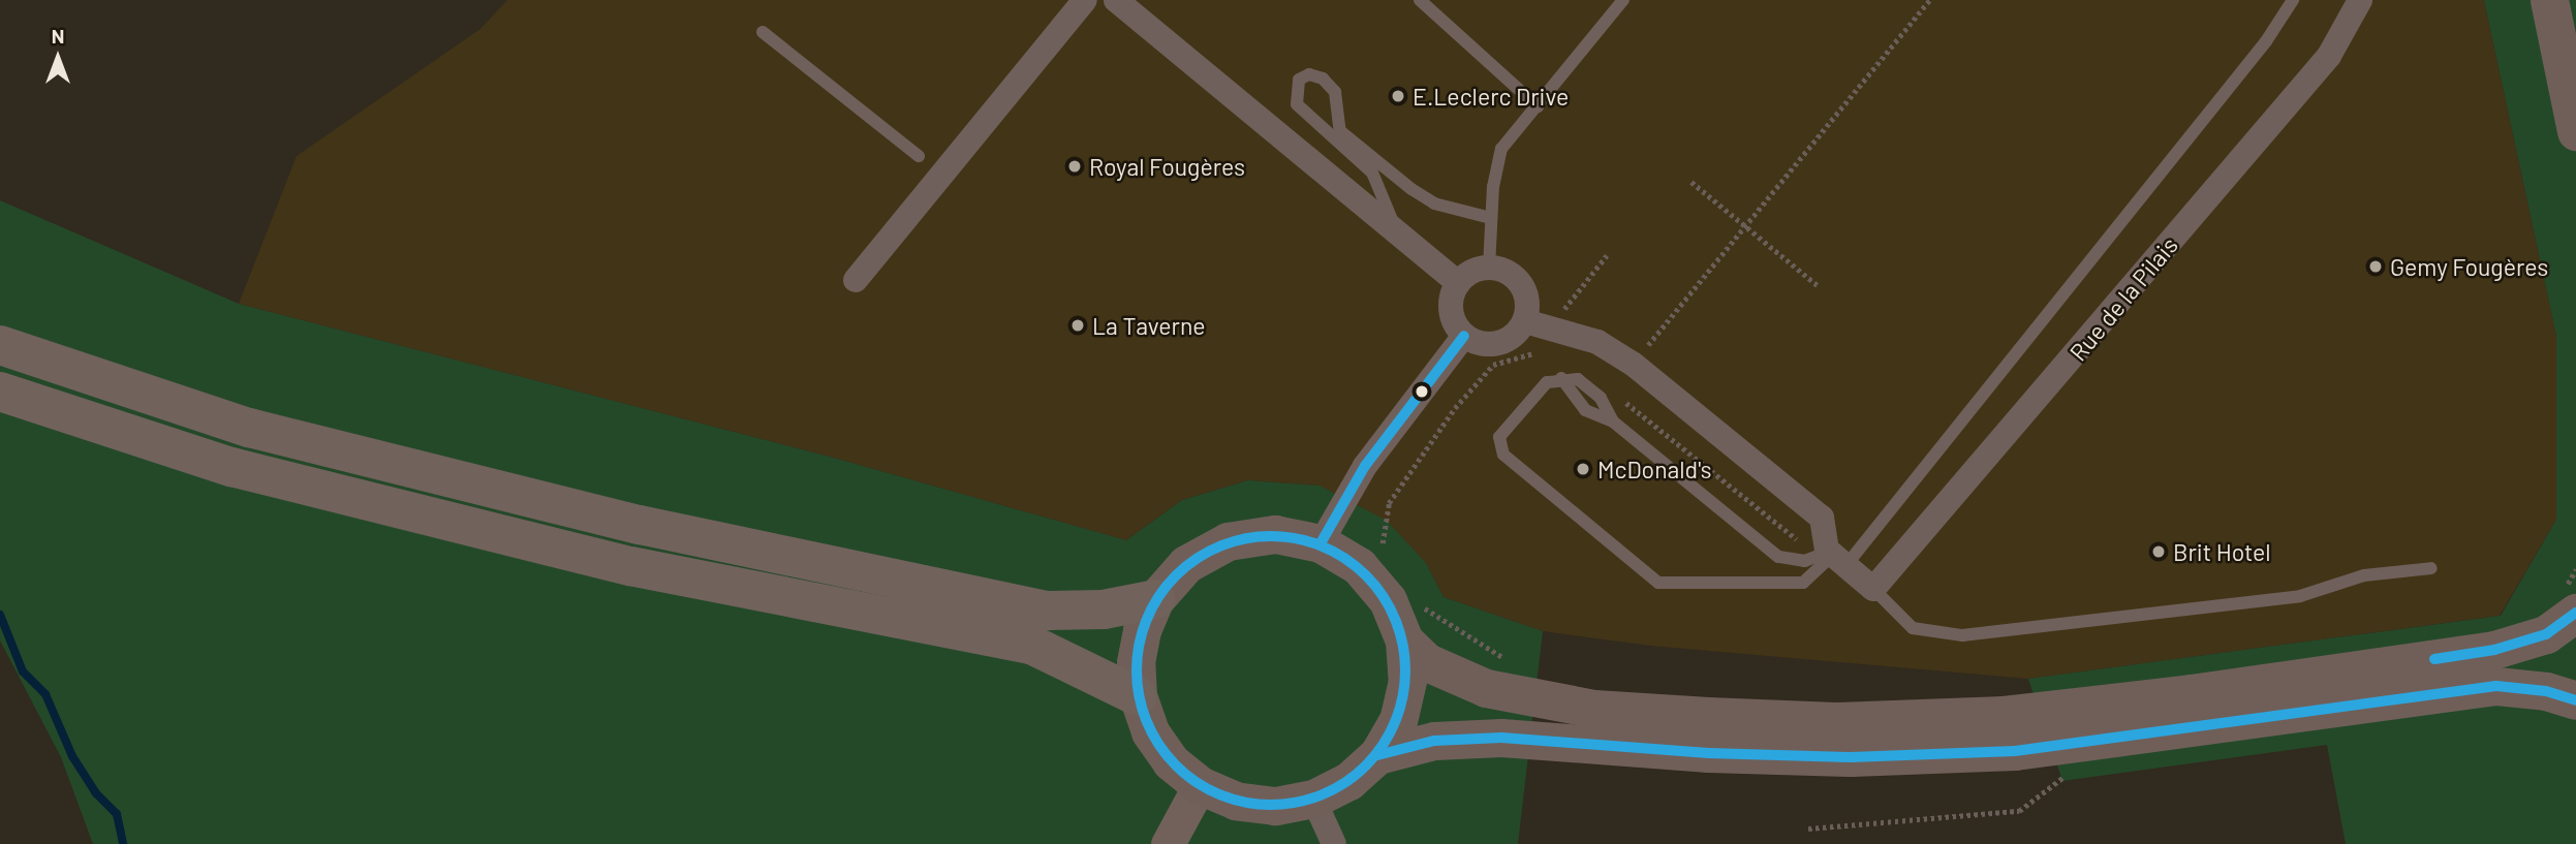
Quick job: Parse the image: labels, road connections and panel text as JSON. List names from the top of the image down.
{
  "streets": {
    "street": ["Rue de la Pilais"]
  },
  "places": [
    "E.Leclerc Drive",
    "Royal Fougères",
    "Gemy Fougères",
    "La Taverne",
    "McDonald's",
    "Brit Hotel"
  ],
  "north": "top"
}
